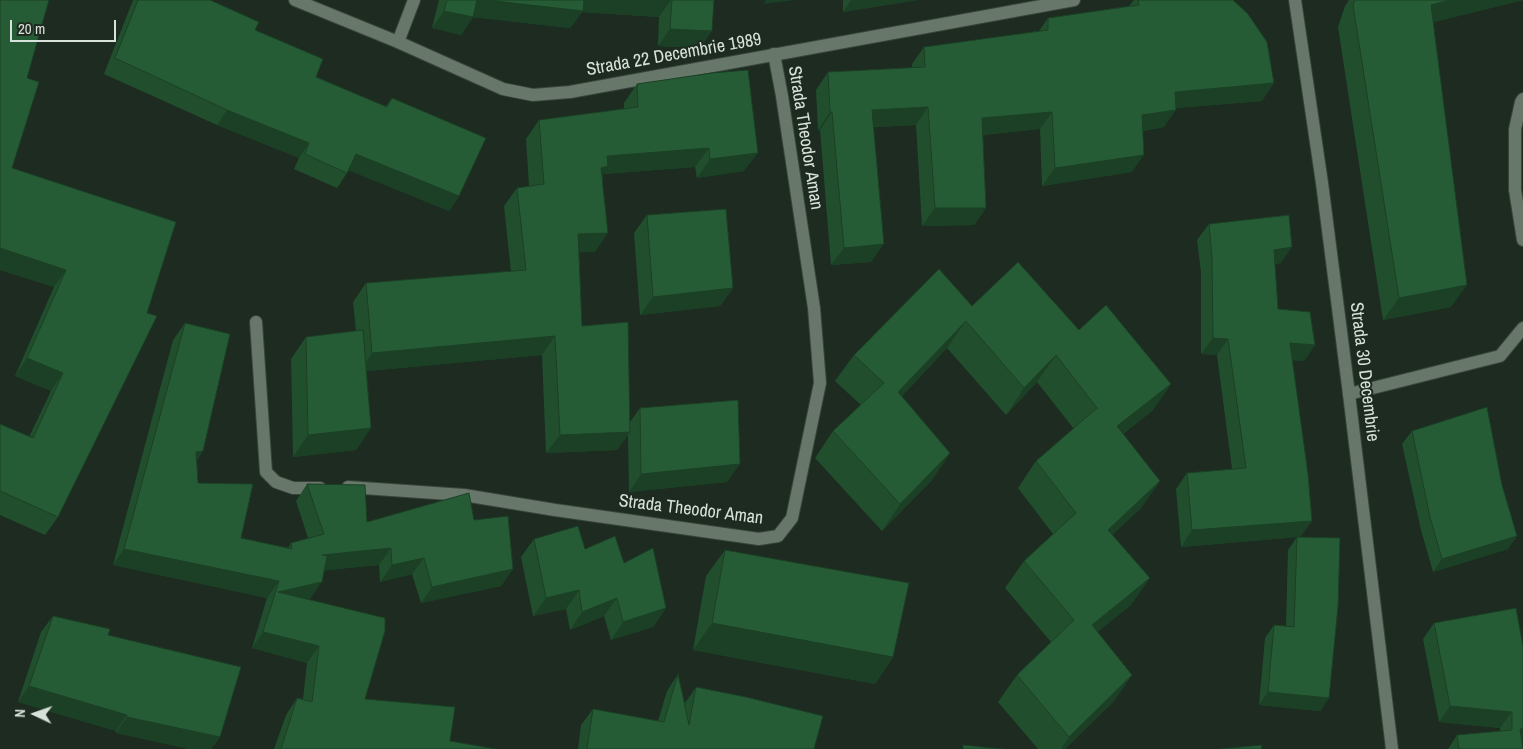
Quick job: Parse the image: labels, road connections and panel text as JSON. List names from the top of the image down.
{
  "streets": {
    "street": ["Strada 22 Decembrie 1989", "Strada Theodor Aman", "Strada 30 Decembrie"]
  },
  "crossings": [
    ["Strada 22 Decembrie 1989", "Strada Theodor Aman"]
  ],
  "scale_bar": "20 m",
  "north": "left"
}
